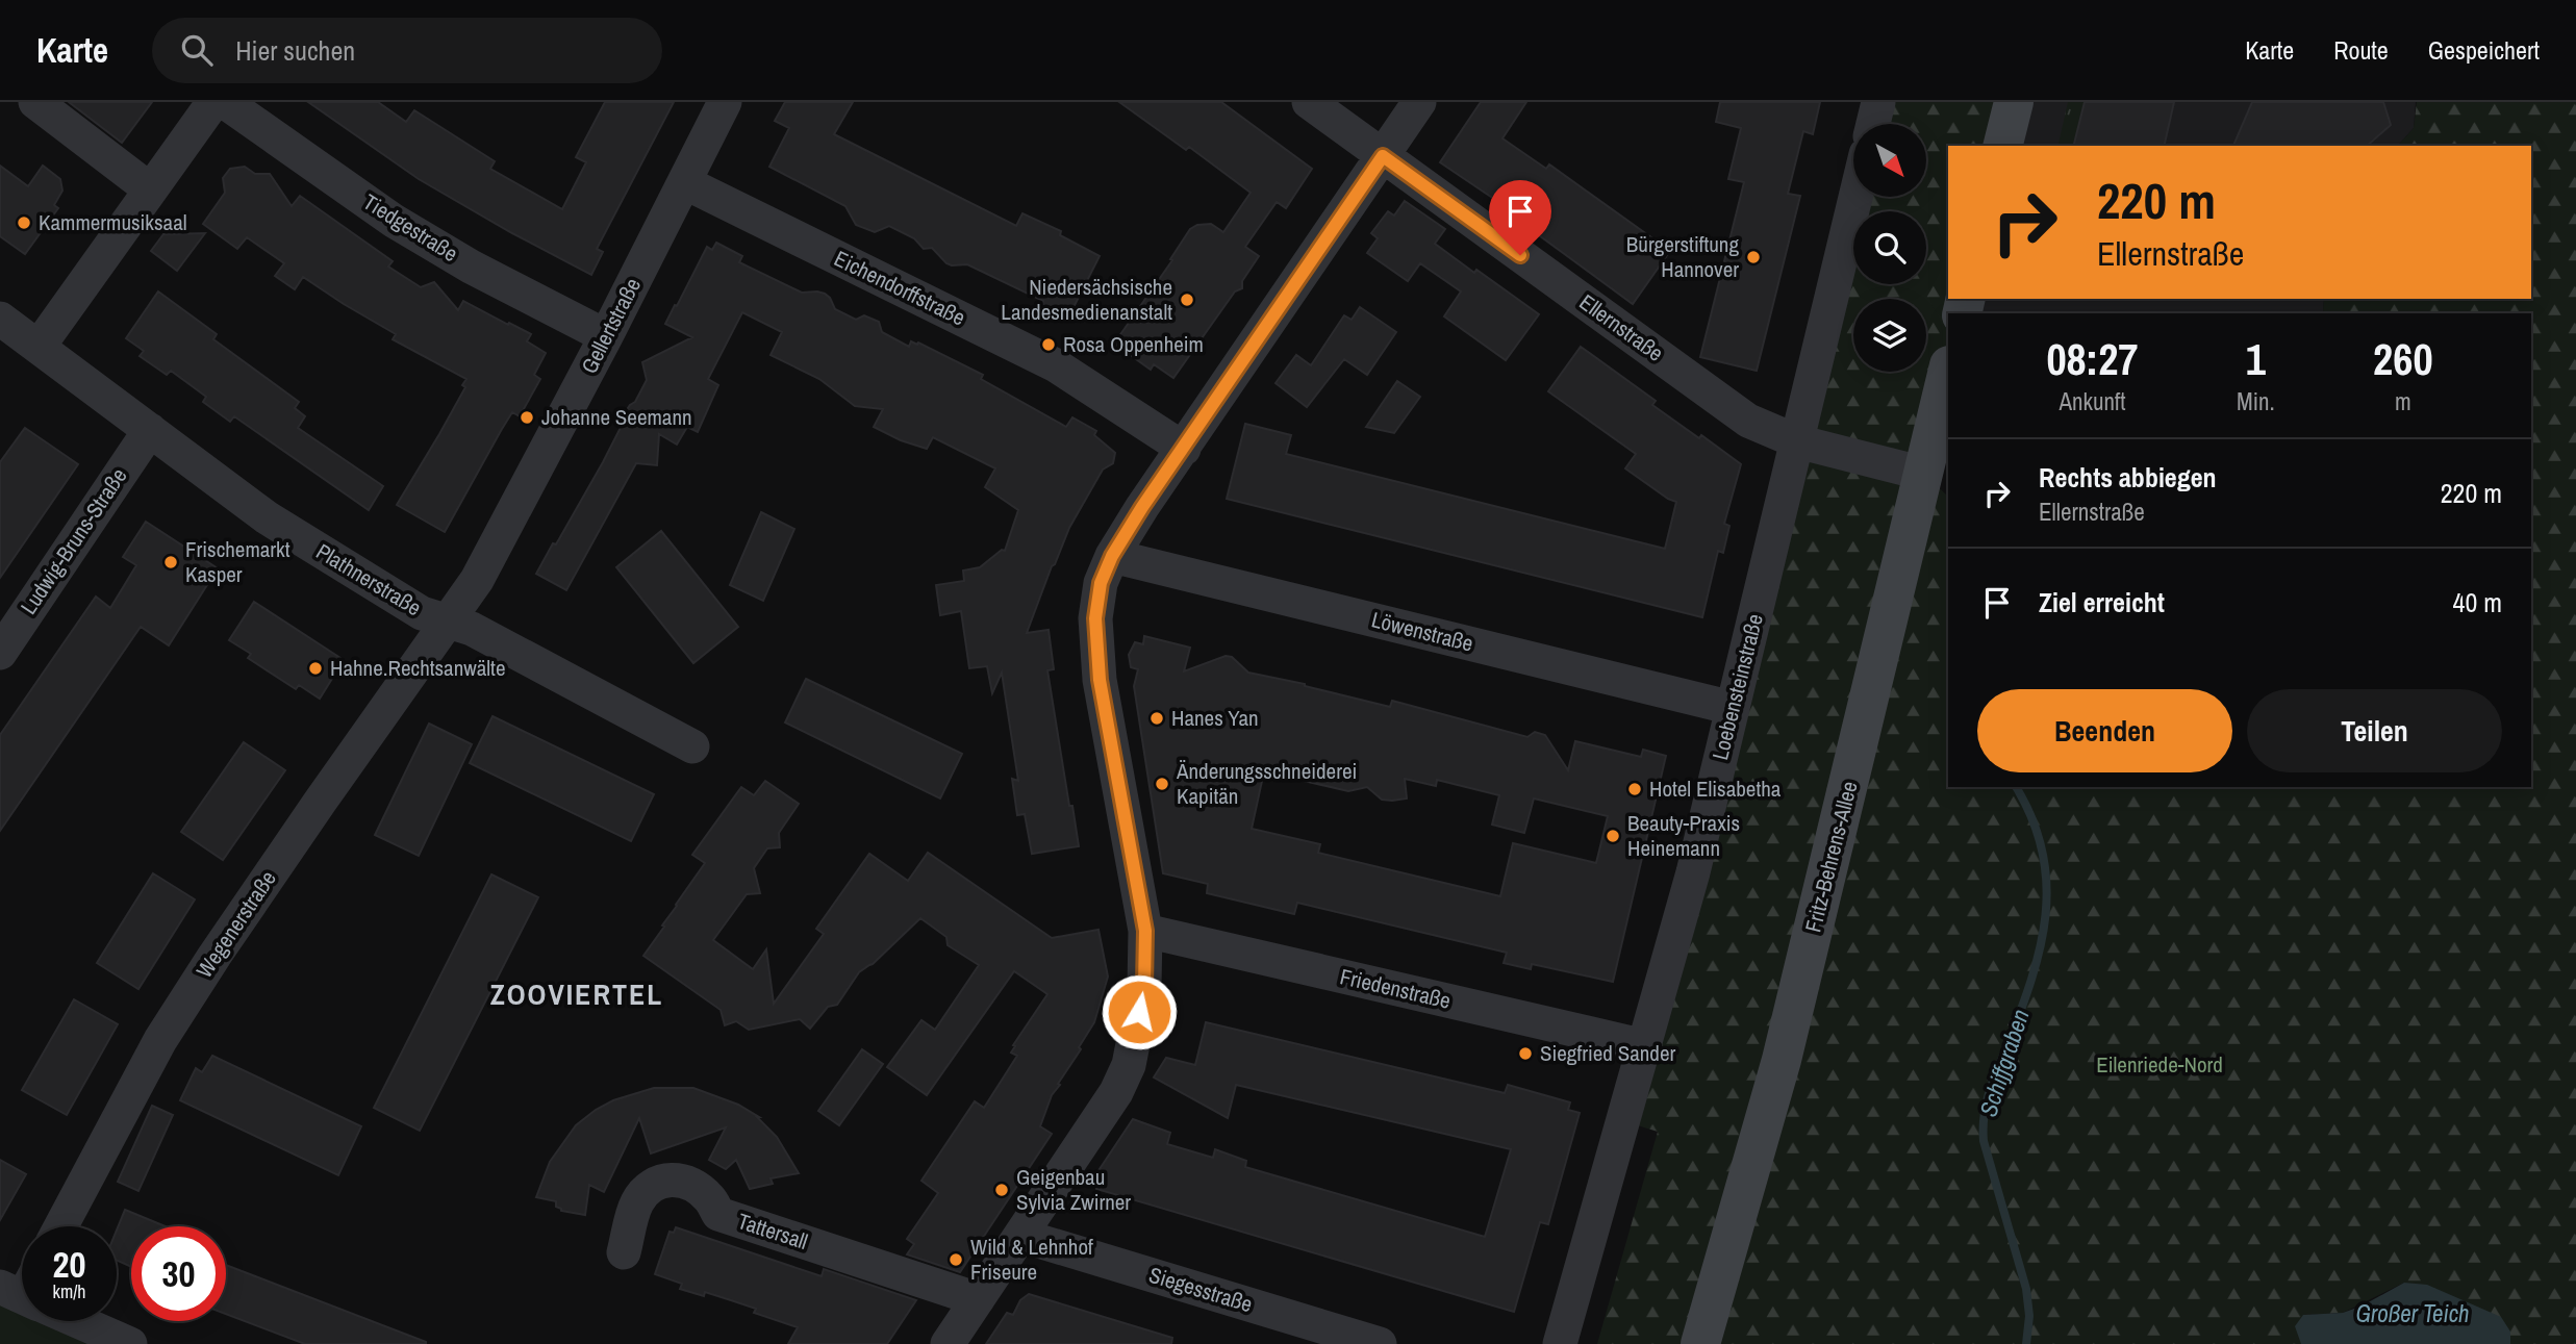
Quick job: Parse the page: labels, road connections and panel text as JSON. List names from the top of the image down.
{
  "streets": {
    "street": [
      "Tiedgestraße",
      "Eichendorffstraße",
      "Gellertstraße",
      "Ellernstraße",
      "Ludwig-Bruns-Straße",
      "Plathnerstraße",
      "Löwenstraße",
      "Loebensteinstraße",
      "Fritz-Behrens-Allee",
      "Wegenerstraße",
      "Friedenstraße",
      "Tattersall",
      "Siegesstraße"
    ]
  },
  "crossings": [
    ["Tiedgestraße", "Gellertstraße"],
    ["Eichendorffstraße", "Gellertstraße"],
    ["Gellertstraße", "Plathnerstraße"],
    ["Gellertstraße", "Wegenerstraße"],
    ["Ellernstraße", "Loebensteinstraße"],
    ["Ellernstraße", "Fritz-Behrens-Allee"],
    ["Ludwig-Bruns-Straße", "Plathnerstraße"],
    ["Plathnerstraße", "Wegenerstraße"],
    ["Löwenstraße", "Loebensteinstraße"],
    ["Loebensteinstraße", "Friedenstraße"]
  ],
  "districts": ["ZOOVIERTEL"],
  "water": ["Schiffgraben", "Großer Teich"],
  "parks": ["Eilenriede-Nord"],
  "places": [
    "Kammermusiksaal",
    "Bürgerstiftung Hannover",
    "Niedersächsische Landesmedienanstalt",
    "Rosa Oppenheim",
    "Johanne Seemann",
    "Frischemarkt Kasper",
    "Hahne.Rechtsanwälte",
    "Hanes Yan",
    "Änderungsschneiderei Kapitän",
    "Hotel Elisabetha",
    "Beauty-Praxis Heinemann",
    "Siegfried Sander",
    "Geigenbau Sylvia Zwirner",
    "Wild & Lehnhof Friseure"
  ],
  "north": "bottom right",
  "page": {
    "header": "Karte",
    "search": "Hier suchen",
    "nav": ["Karte", "Route", "Gespeichert"],
    "turn": ["220 m", "Ellernstraße"],
    "eta": [
      "08:27",
      "Ankunft",
      "1",
      "Min.",
      "260",
      "m"
    ],
    "list": [
      {
        "name": "Rechts abbiegen",
        "note": "Ellernstraße",
        "value": "220 m"
      },
      {
        "name": "Ziel erreicht",
        "value": "40 m"
      }
    ],
    "buttons": ["Beenden", "Teilen"],
    "speed": "20 km/h",
    "limit": "30"
  }
}
